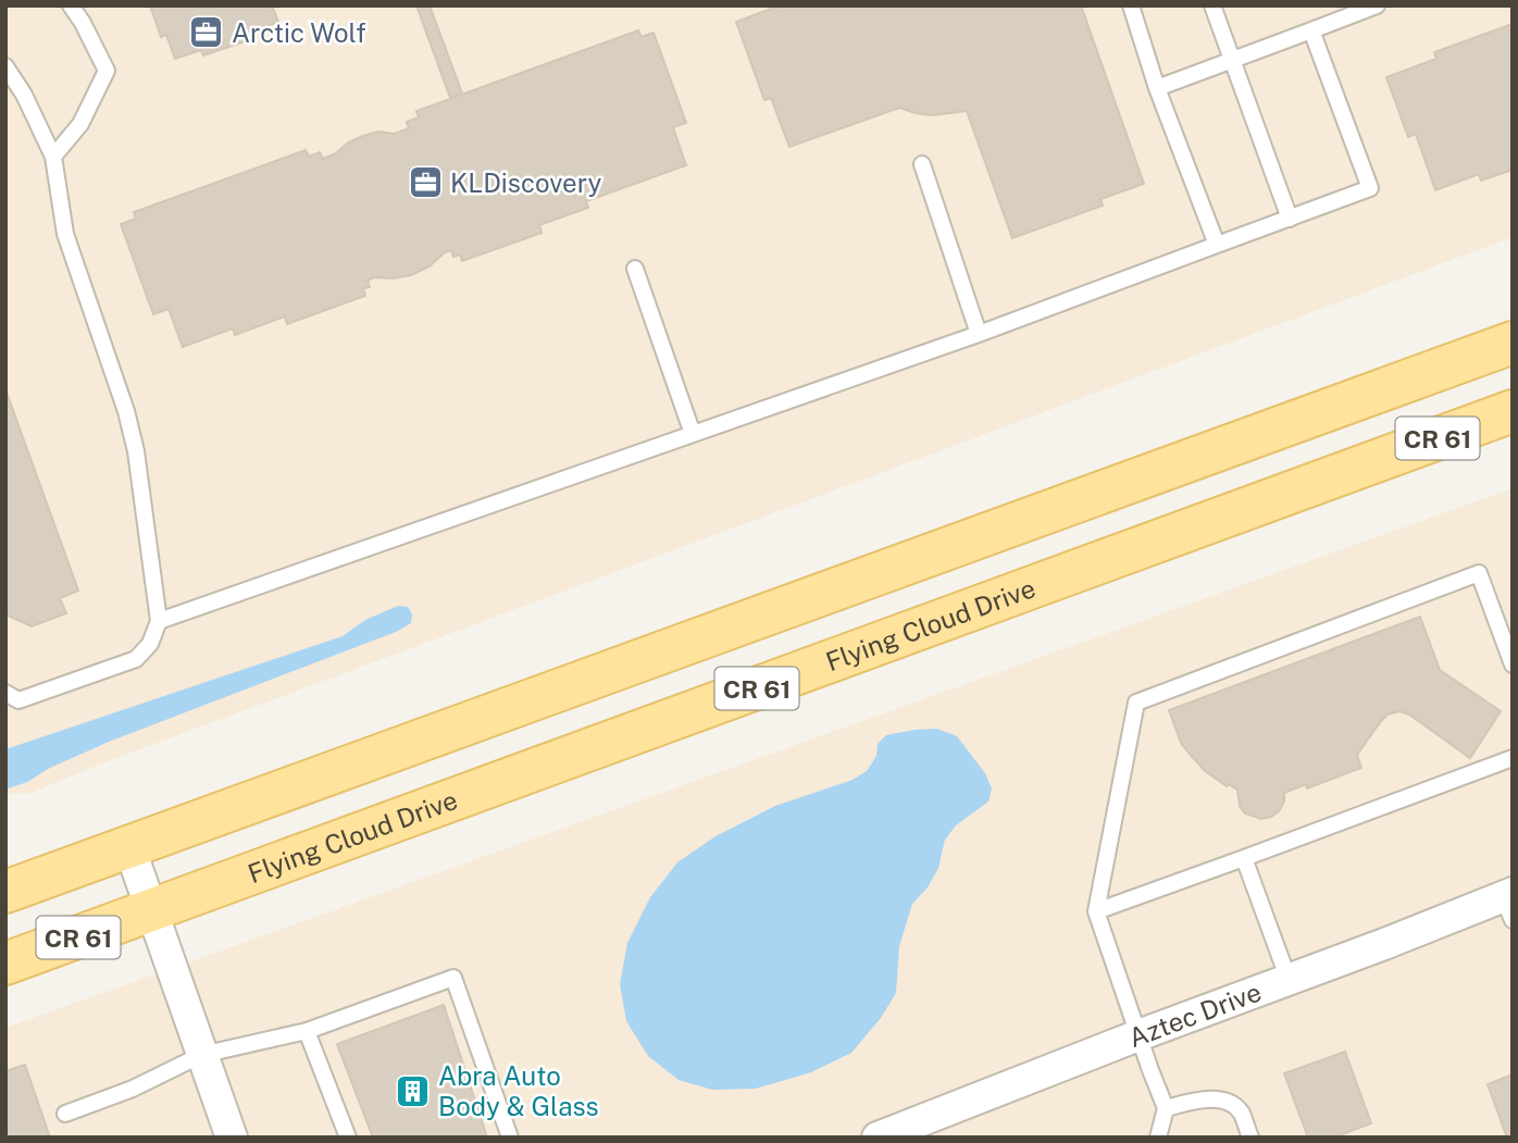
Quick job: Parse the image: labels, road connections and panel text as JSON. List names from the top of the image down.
{
  "streets": {
    "main road": ["CR 61", "Flying Cloud Drive"],
    "street": ["Aztec Drive"]
  },
  "places": {
    "office": ["Arctic Wolf", "KLDiscovery"],
    "building": ["Abra Auto Body & Glass"]
  }
}
